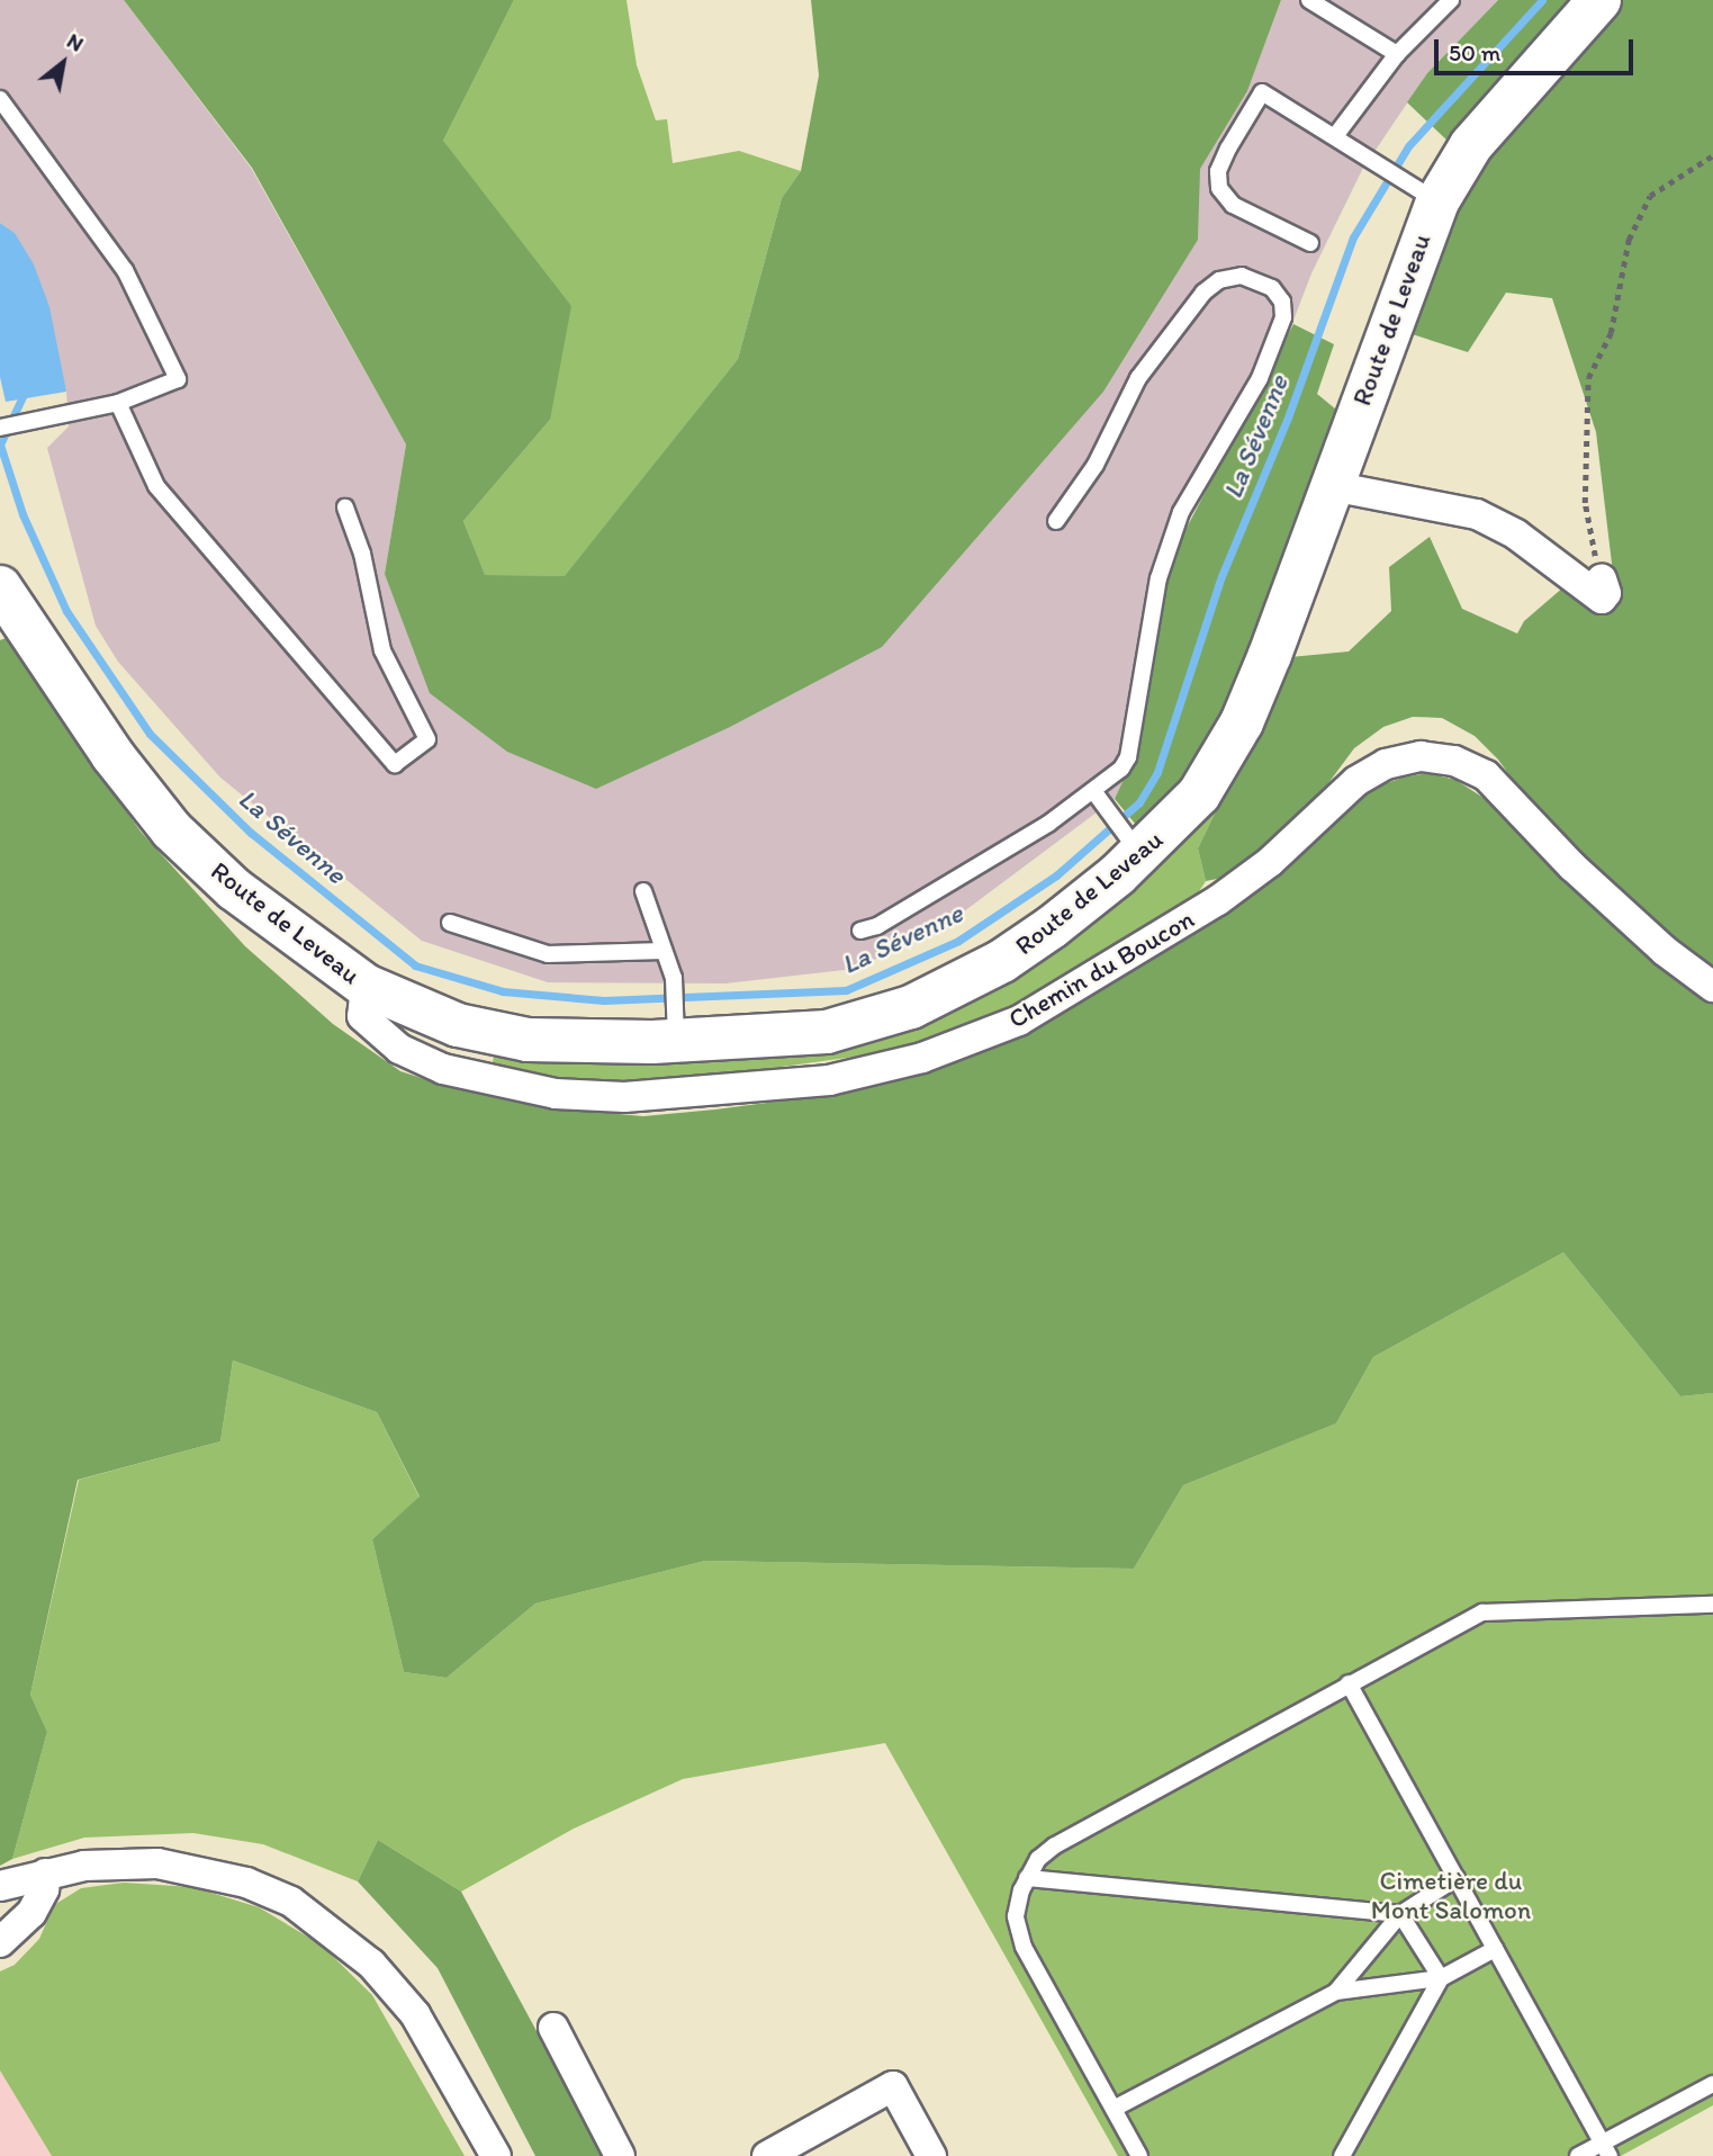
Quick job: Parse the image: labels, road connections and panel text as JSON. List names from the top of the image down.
{
  "streets": {
    "street": ["Route de Leveau", "Chemin du Boucon"]
  },
  "crossings": [
    ["Route de Leveau", "Chemin du Boucon"]
  ],
  "water": ["La Sévenne"],
  "parks": ["Cimetière du Mont Salomon"],
  "scale_bar": "50 m",
  "north": "top right"
}
